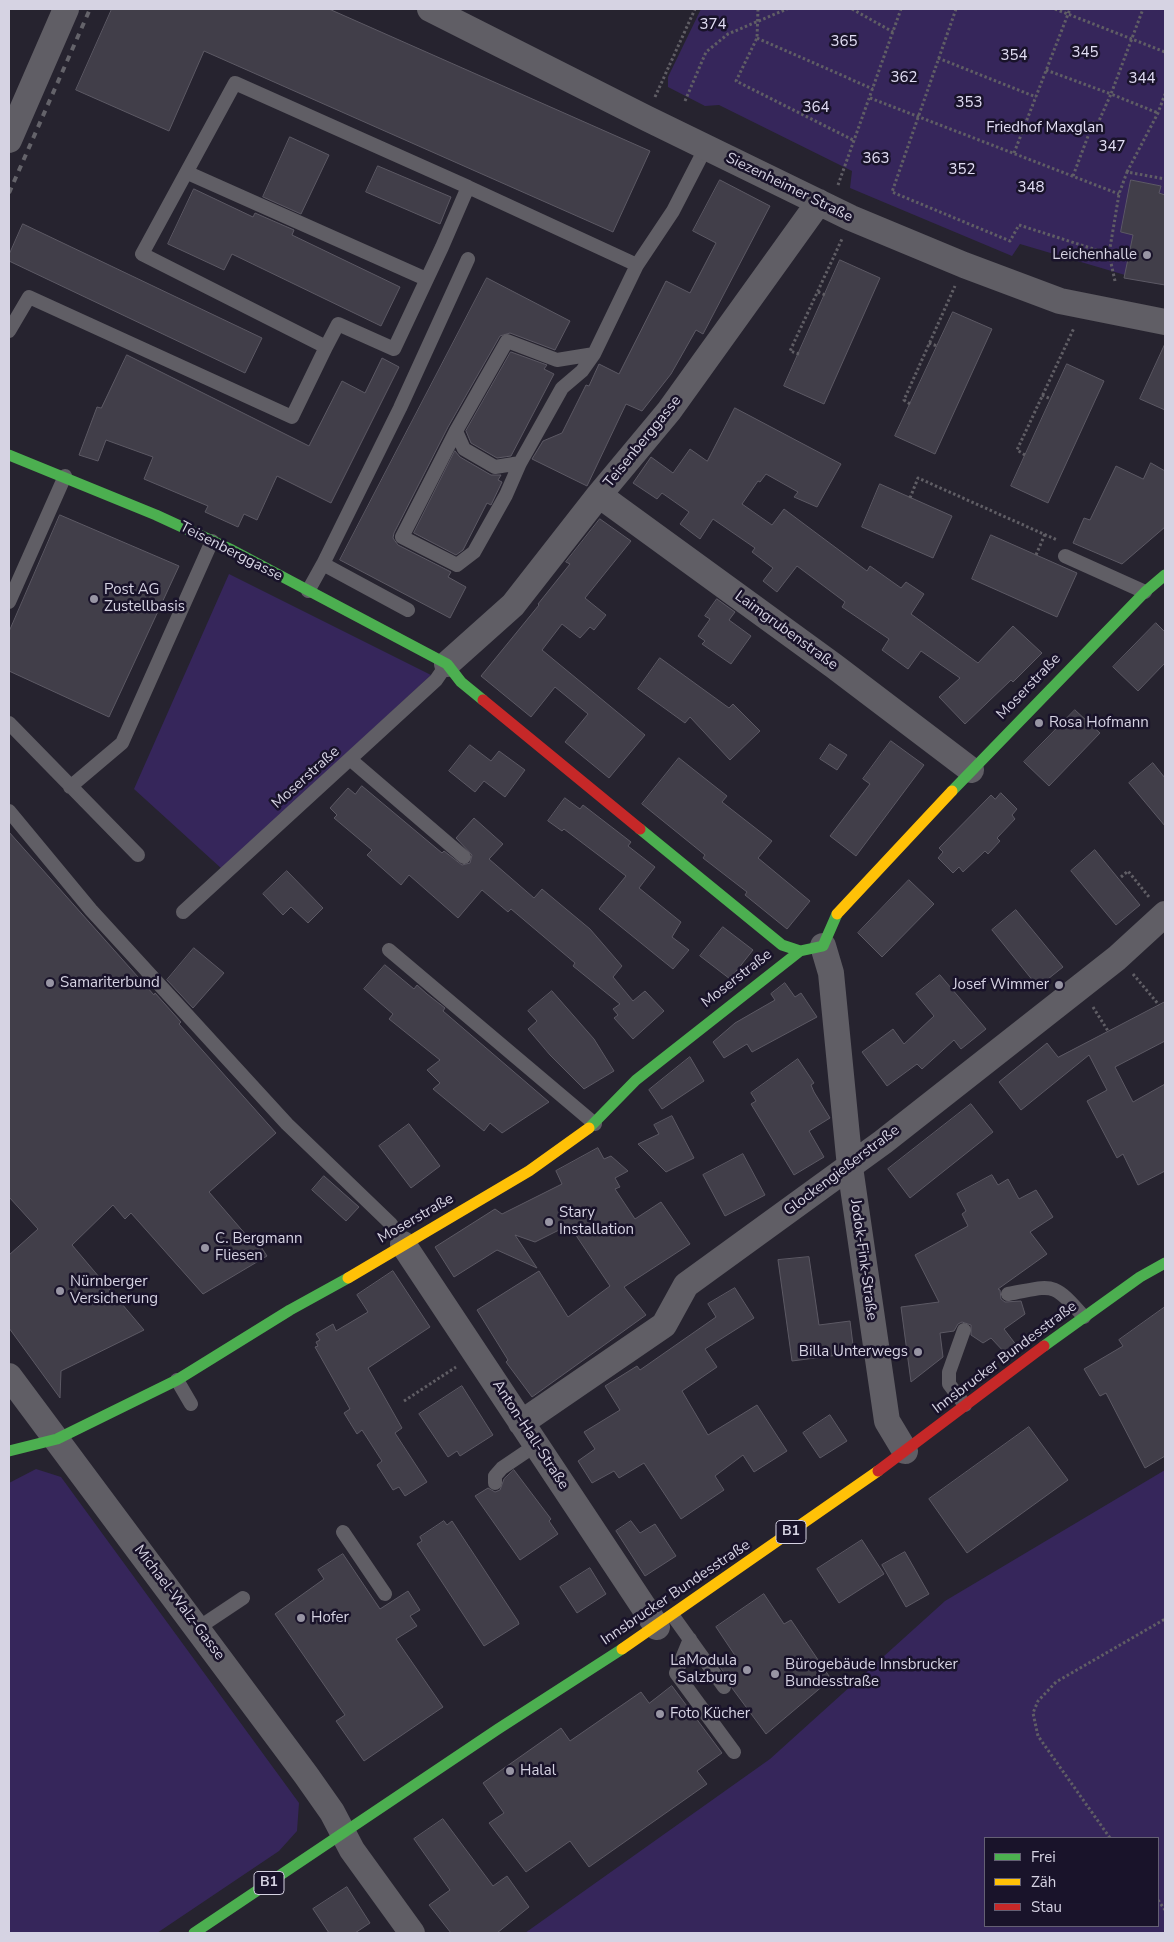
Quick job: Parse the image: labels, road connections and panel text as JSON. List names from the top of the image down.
{
  "streets": {
    "street": [
      "Siezenheimer Straße",
      "Teisenberggasse",
      "Laimgrubenstraße",
      "Moserstraße",
      "Glockengießerstraße",
      "Jodok-Fink-Straße",
      "Innsbrucker Bundesstraße",
      "Anton-Hall-Straße",
      "B1",
      "Michael-Walz-Gasse"
    ]
  },
  "crossings": [
    ["Siezenheimer Straße", "Teisenberggasse"],
    ["Teisenberggasse", "Laimgrubenstraße"],
    ["Teisenberggasse", "Moserstraße"],
    ["Laimgrubenstraße", "Moserstraße"],
    ["Moserstraße", "Jodok-Fink-Straße"],
    ["Moserstraße", "Anton-Hall-Straße"],
    ["Moserstraße", "Michael-Walz-Gasse"],
    ["Glockengießerstraße", "Jodok-Fink-Straße"],
    ["Glockengießerstraße", "Anton-Hall-Straße"],
    ["Jodok-Fink-Straße", "Innsbrucker Bundesstraße"],
    ["Innsbrucker Bundesstraße", "Anton-Hall-Straße"],
    ["Innsbrucker Bundesstraße", "Michael-Walz-Gasse"]
  ],
  "parks": [
    "374",
    "365",
    "345",
    "354",
    "362",
    "344",
    "353",
    "364",
    "Friedhof Maxglan",
    "347",
    "363",
    "352",
    "348"
  ],
  "places": [
    "Leichenhalle",
    "Post AG Zustellbasis",
    "Rosa Hofmann",
    "Samariterbund",
    "Josef Wimmer",
    "Stary Installation",
    "C. Bergmann Fliesen",
    "Nürnberger Versicherung",
    "Billa Unterwegs",
    "Hofer",
    "LaModula Salzburg",
    "Bürogebäude Innsbrucker Bundesstraße",
    "Foto Kücher",
    "Halal"
  ],
  "legend": ["Frei", "Zäh", "Stau"]
}
